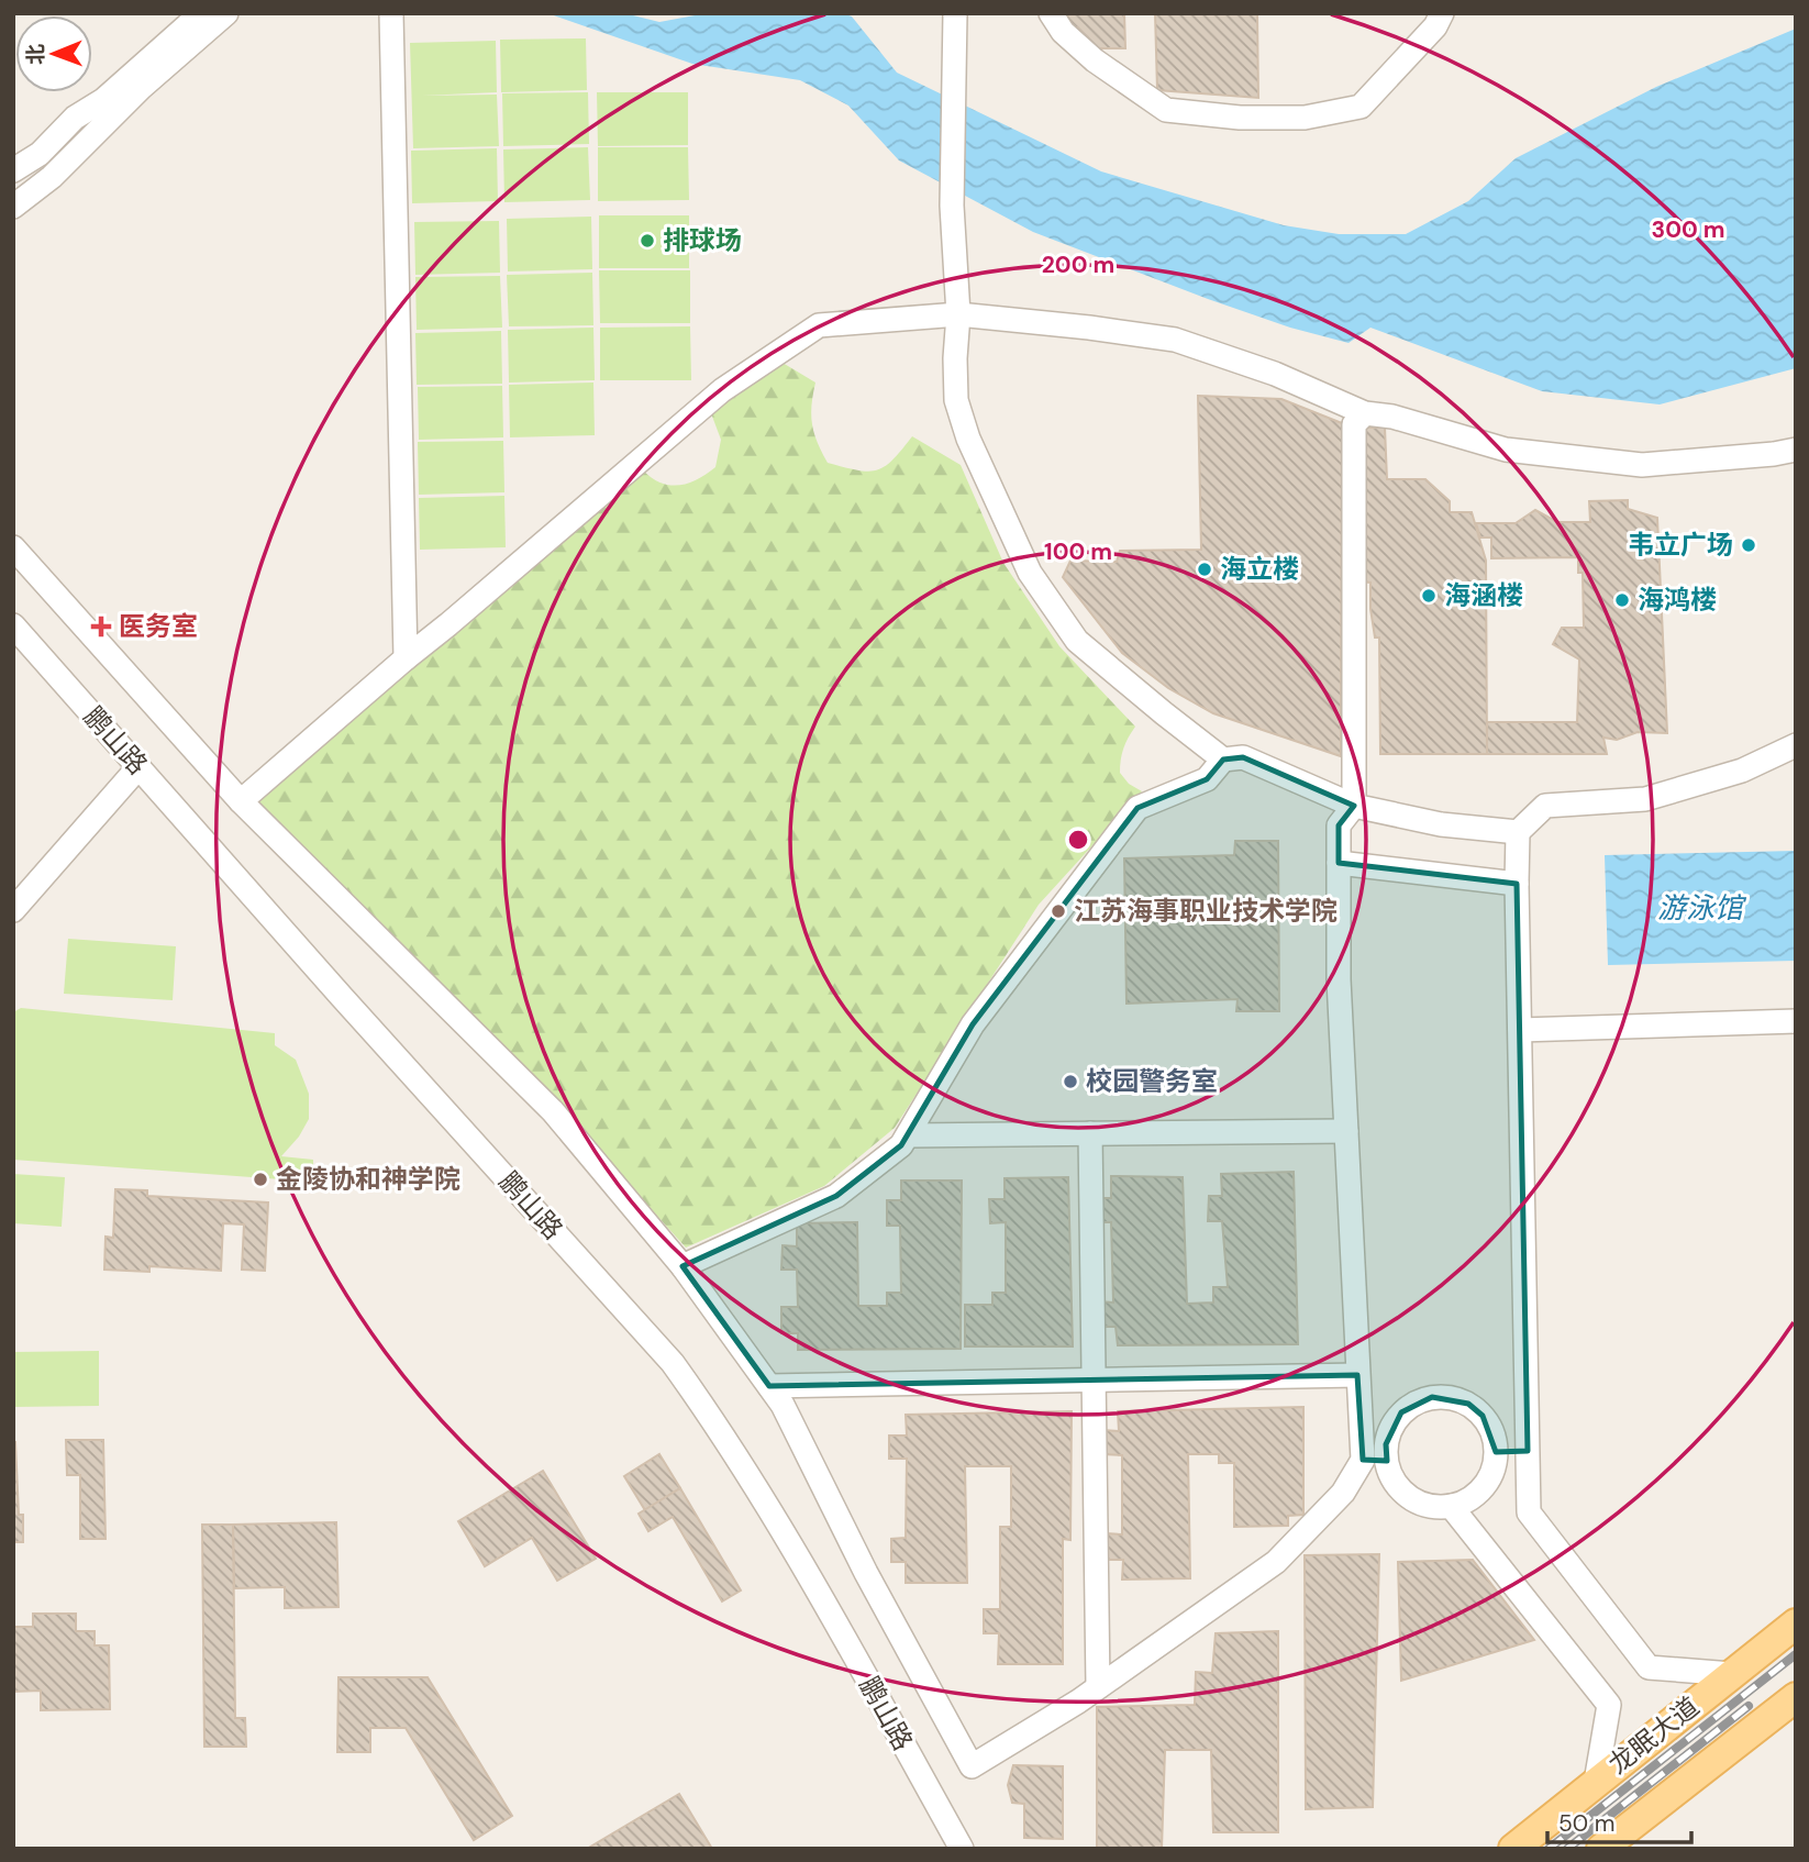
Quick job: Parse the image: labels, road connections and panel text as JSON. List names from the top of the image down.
{
  "streets": {
    "main road": ["龙眠大道"],
    "street": ["鹏山路"]
  },
  "water": ["游泳馆"],
  "places": {
    "other": [
      "排球场",
      "韦立广场",
      "海立楼",
      "海涵楼",
      "海鸿楼",
      "江苏海事职业技术学院",
      "校园警务室",
      "金陵协和神学院"
    ],
    "health": ["医务室"]
  },
  "scale_bar": "50 m",
  "north": "left",
  "rings": ["300 m", "200 m", "100 m"]
}
